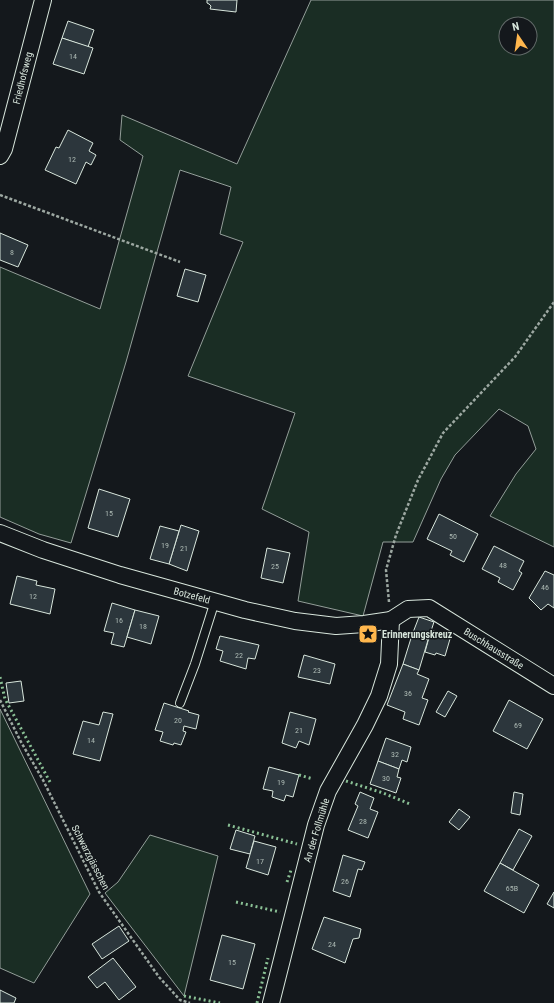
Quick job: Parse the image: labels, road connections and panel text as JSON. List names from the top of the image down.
{
  "streets": {
    "street": [
      "Friedhofsweg",
      "Botzefeld",
      "Buschhausstraße",
      "An der Follmühle"
    ],
    "path": ["Schwarzgässchen"]
  },
  "crossings": [
    ["Botzefeld", "Buschhausstraße"],
    ["Botzefeld", "An der Follmühle"],
    ["Buschhausstraße", "An der Follmühle"]
  ],
  "places": {
    "place": ["Erinnerungskreuz"]
  },
  "house_numbers": [
    "14",
    "12",
    "8",
    "15",
    "50",
    "19",
    "21",
    "48",
    "25",
    "46",
    "12",
    "16",
    "18",
    "22",
    "23",
    "36",
    "20",
    "69",
    "21",
    "14",
    "32",
    "30",
    "19",
    "28",
    "17",
    "26",
    "65B",
    "24",
    "15"
  ],
  "north": "top"
}
